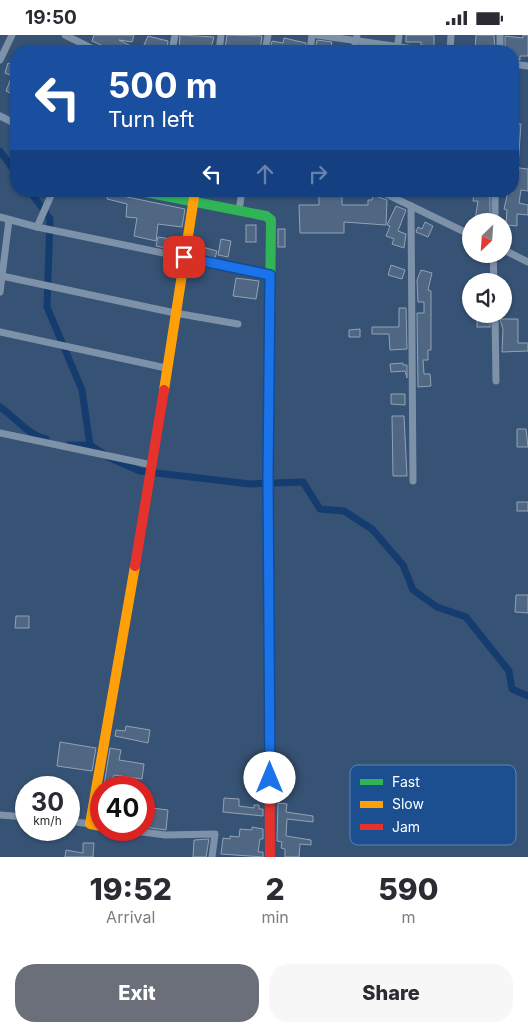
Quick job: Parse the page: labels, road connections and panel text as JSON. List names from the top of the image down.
{
  "legend": ["Fast", "Slow", "Jam"],
  "north": "bottom left",
  "page": {
    "status": "19:50",
    "turn": ["500 m", "Turn left"],
    "speed": "30 km/h",
    "limit": "40",
    "eta": [
      "19:52",
      "Arrival",
      "2",
      "min",
      "590",
      "m"
    ],
    "buttons": ["Exit", "Share"]
  }
}
